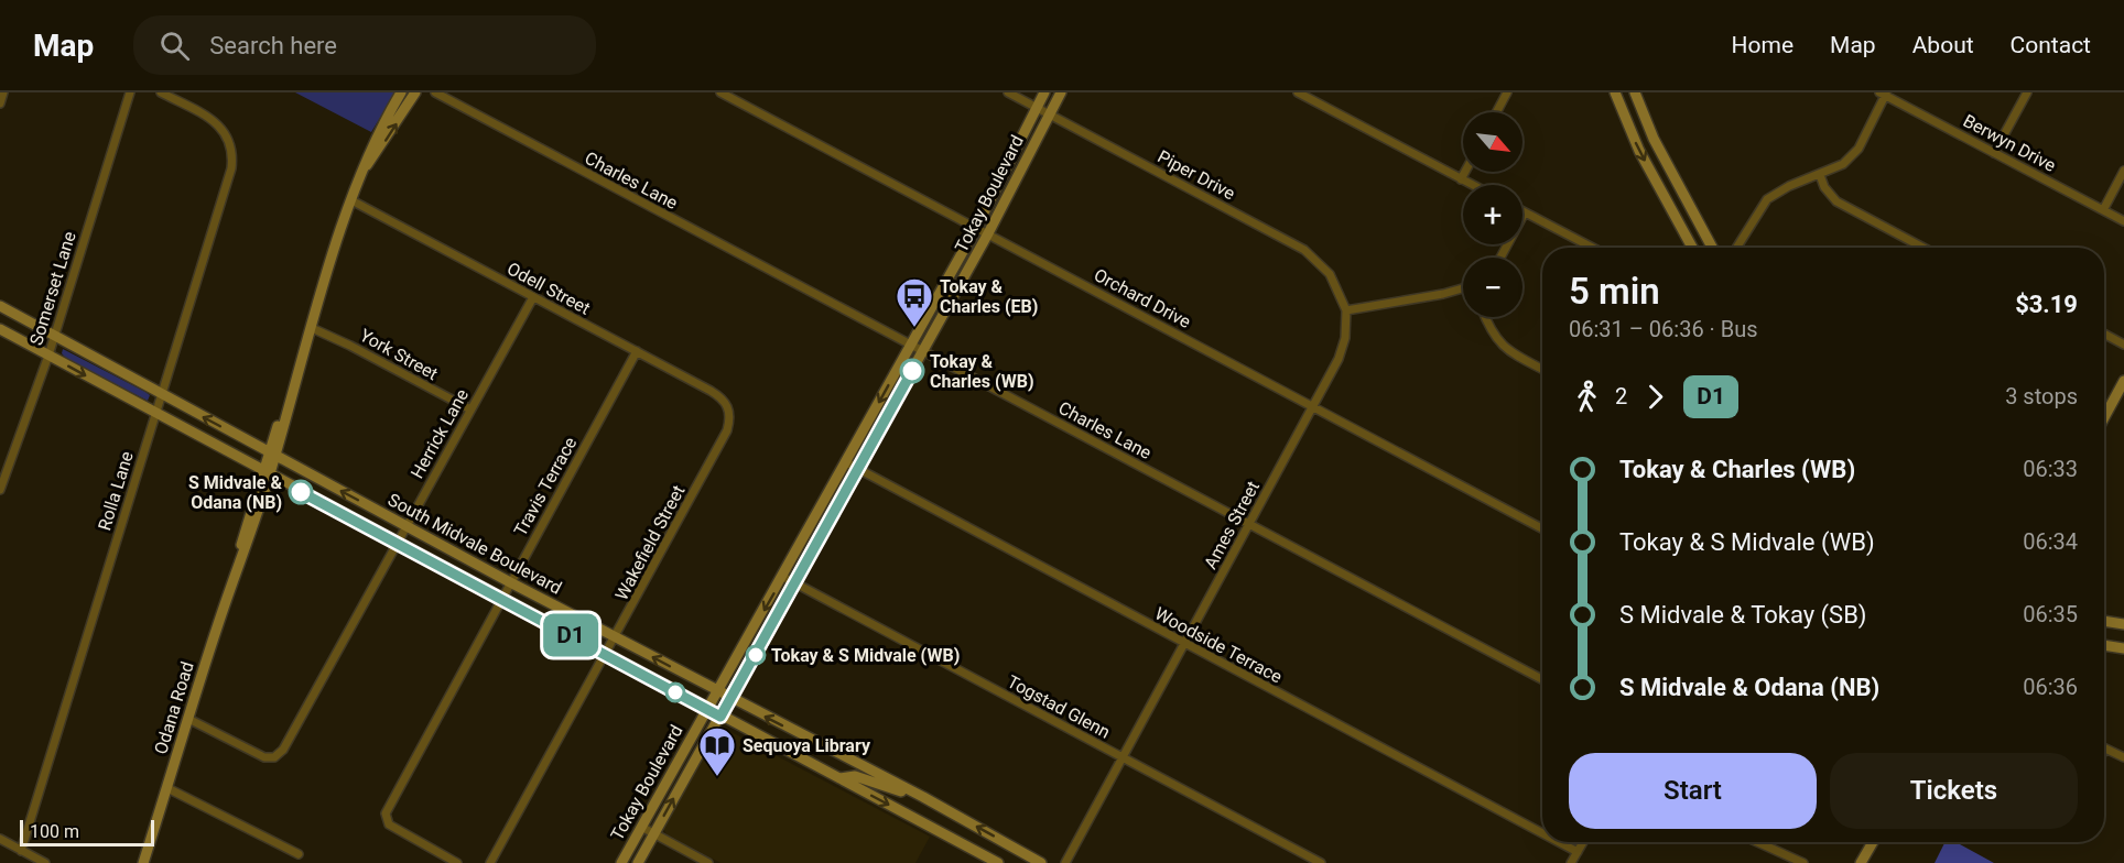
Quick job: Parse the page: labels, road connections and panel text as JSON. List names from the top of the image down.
{
  "streets": {
    "street": [
      "Berwyn Drive",
      "Piper Drive",
      "Charles Lane",
      "Tokay Boulevard",
      "Somerset Lane",
      "Odell Street",
      "Orchard Drive",
      "York Street",
      "Herrick Lane",
      "Travis Terrace",
      "Rolla Lane",
      "Ames Street",
      "Wakefield Street",
      "South Midvale Boulevard",
      "Woodside Terrace",
      "Togstad Glenn",
      "Odana Road"
    ]
  },
  "crossings": [
    ["Piper Drive", "Tokay Boulevard"],
    ["Piper Drive", "Ames Street"],
    ["Charles Lane", "Tokay Boulevard"],
    ["Charles Lane", "Ames Street"],
    ["Tokay Boulevard", "Orchard Drive"],
    ["Tokay Boulevard", "South Midvale Boulevard"],
    ["Tokay Boulevard", "Woodside Terrace"],
    ["Tokay Boulevard", "Togstad Glenn"],
    ["Somerset Lane", "South Midvale Boulevard"],
    ["Odell Street", "Herrick Lane"],
    ["Odell Street", "Travis Terrace"],
    ["Odell Street", "Wakefield Street"],
    ["Odell Street", "Odana Road"],
    ["Orchard Drive", "Ames Street"],
    ["York Street", "Herrick Lane"],
    ["York Street", "Odana Road"],
    ["Herrick Lane", "South Midvale Boulevard"],
    ["Herrick Lane", "Odana Road"],
    ["Travis Terrace", "South Midvale Boulevard"],
    ["Rolla Lane", "South Midvale Boulevard"],
    ["Ames Street", "Woodside Terrace"],
    ["Ames Street", "Togstad Glenn"],
    ["Wakefield Street", "South Midvale Boulevard"],
    ["South Midvale Boulevard", "Odana Road"]
  ],
  "places": {
    "bus stop": ["Tokay & Charles (EB)"],
    "other": ["Tokay & Charles (WB)", "S Midvale & Odana (NB)", "Tokay & S Midvale (WB)"],
    "library": ["Sequoya Library"]
  },
  "lines": ["bus line D1"],
  "scale_bar": "100 m",
  "north": "bottom right",
  "page": {
    "header": "Map",
    "search": "Search here",
    "nav": [
      "Home",
      "Map",
      "About",
      "Contact"
    ],
    "on_map": "D1",
    "map_buttons": ["+", "−"],
    "heading": ["5 min", "06:31 – 06:36 · Bus", "$3.19"],
    "legs": ["2", "D1", "3 stops"],
    "list": [
      {
        "name": "Tokay & Charles (WB)",
        "value": "06:33"
      },
      {
        "name": "Tokay & S Midvale (WB)",
        "value": "06:34"
      },
      {
        "name": "S Midvale & Tokay (SB)",
        "value": "06:35"
      },
      {
        "name": "S Midvale & Odana (NB)",
        "value": "06:36"
      }
    ],
    "buttons": ["Start", "Tickets"],
    "scale": "100 m"
  }
}
